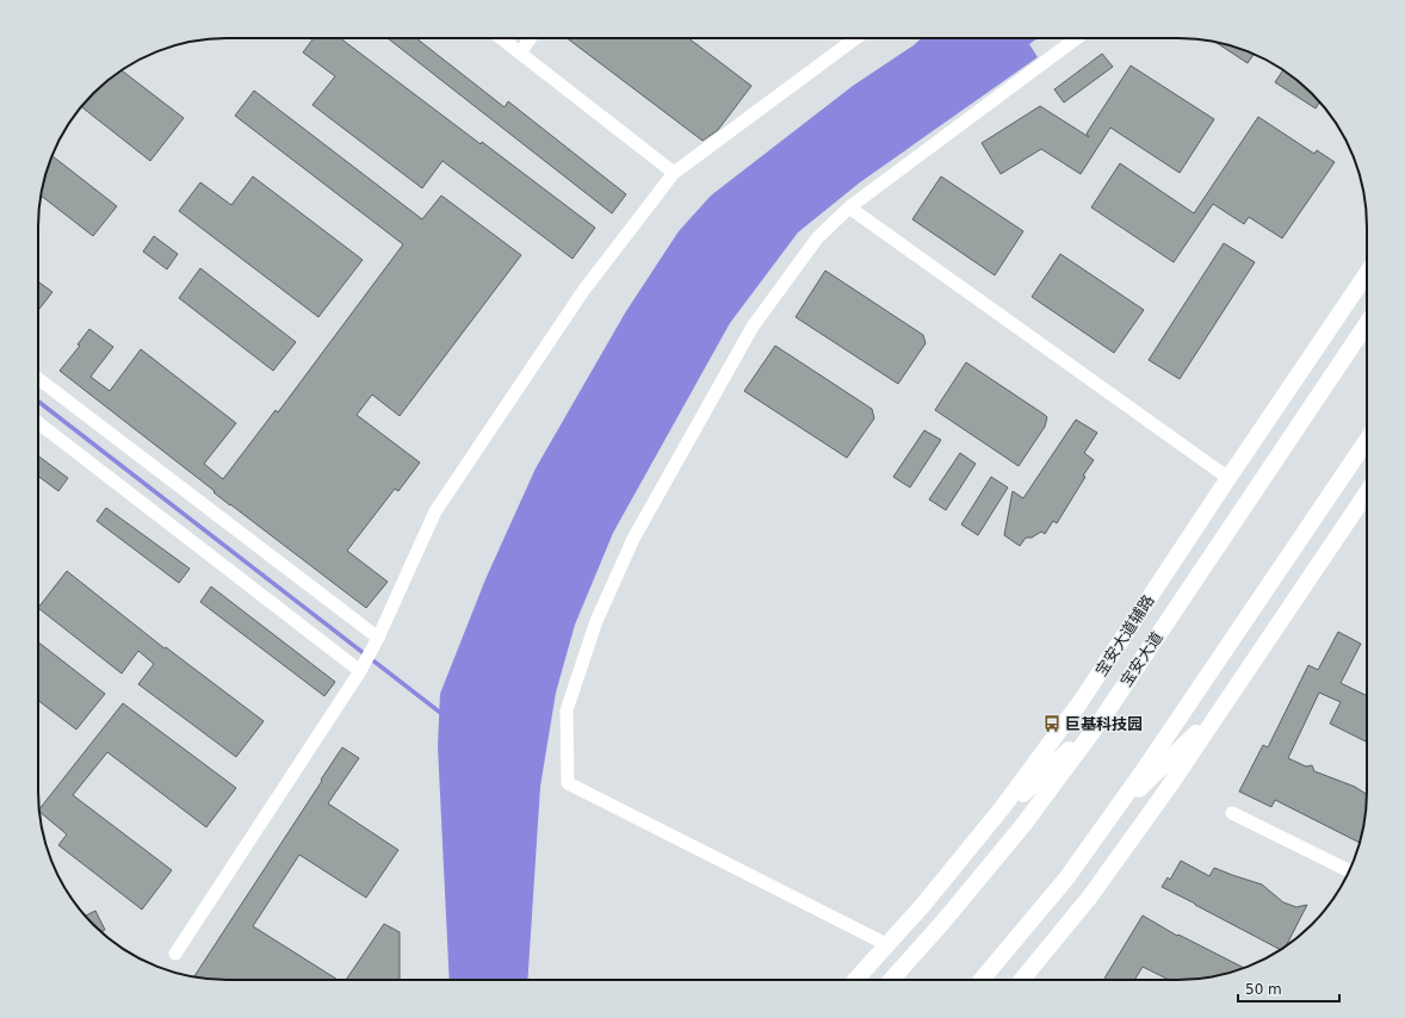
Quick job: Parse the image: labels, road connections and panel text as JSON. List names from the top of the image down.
{
  "streets": {
    "main road": ["宝安大道辅路", "宝安大道"]
  },
  "places": {
    "bus stop": ["巨基科技园"]
  },
  "scale_bar": "50 m"
}
